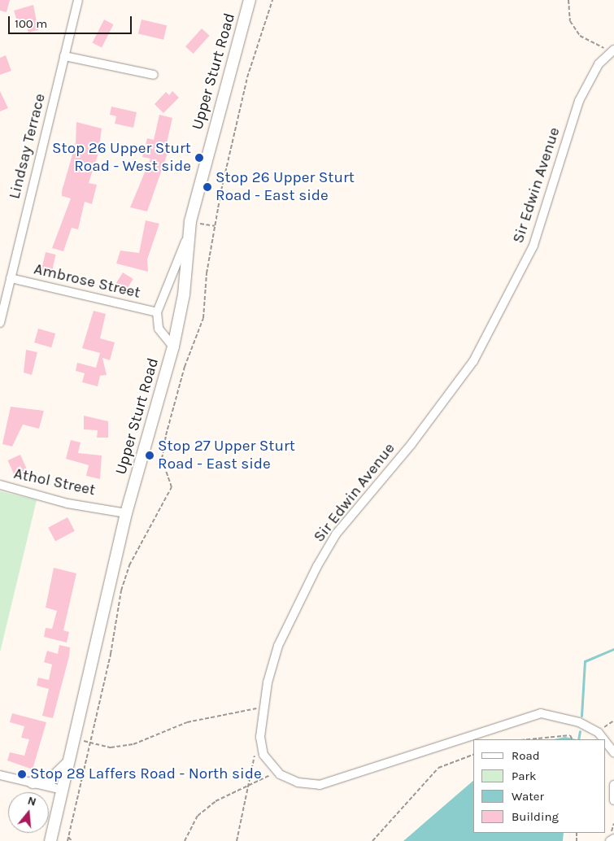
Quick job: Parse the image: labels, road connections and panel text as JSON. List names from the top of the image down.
{
  "streets": {
    "main road": ["Upper Sturt Road"],
    "street": [
      "Lindsay Terrace",
      "Sir Edwin Avenue",
      "Ambrose Street",
      "Athol Street"
    ]
  },
  "crossings": [
    ["Upper Sturt Road", "Ambrose Street"],
    ["Upper Sturt Road", "Athol Street"],
    ["Lindsay Terrace", "Ambrose Street"]
  ],
  "places": [
    "Stop 26 Upper Sturt Road - West side",
    "Stop 26 Upper Sturt Road - East side",
    "Stop 27 Upper Sturt Road - East side",
    "Stop 28 Laffers Road - North side"
  ],
  "legend": [
    "Road",
    "Park",
    "Water",
    "Building"
  ],
  "scale_bar": "100 m",
  "north": "top"
}
